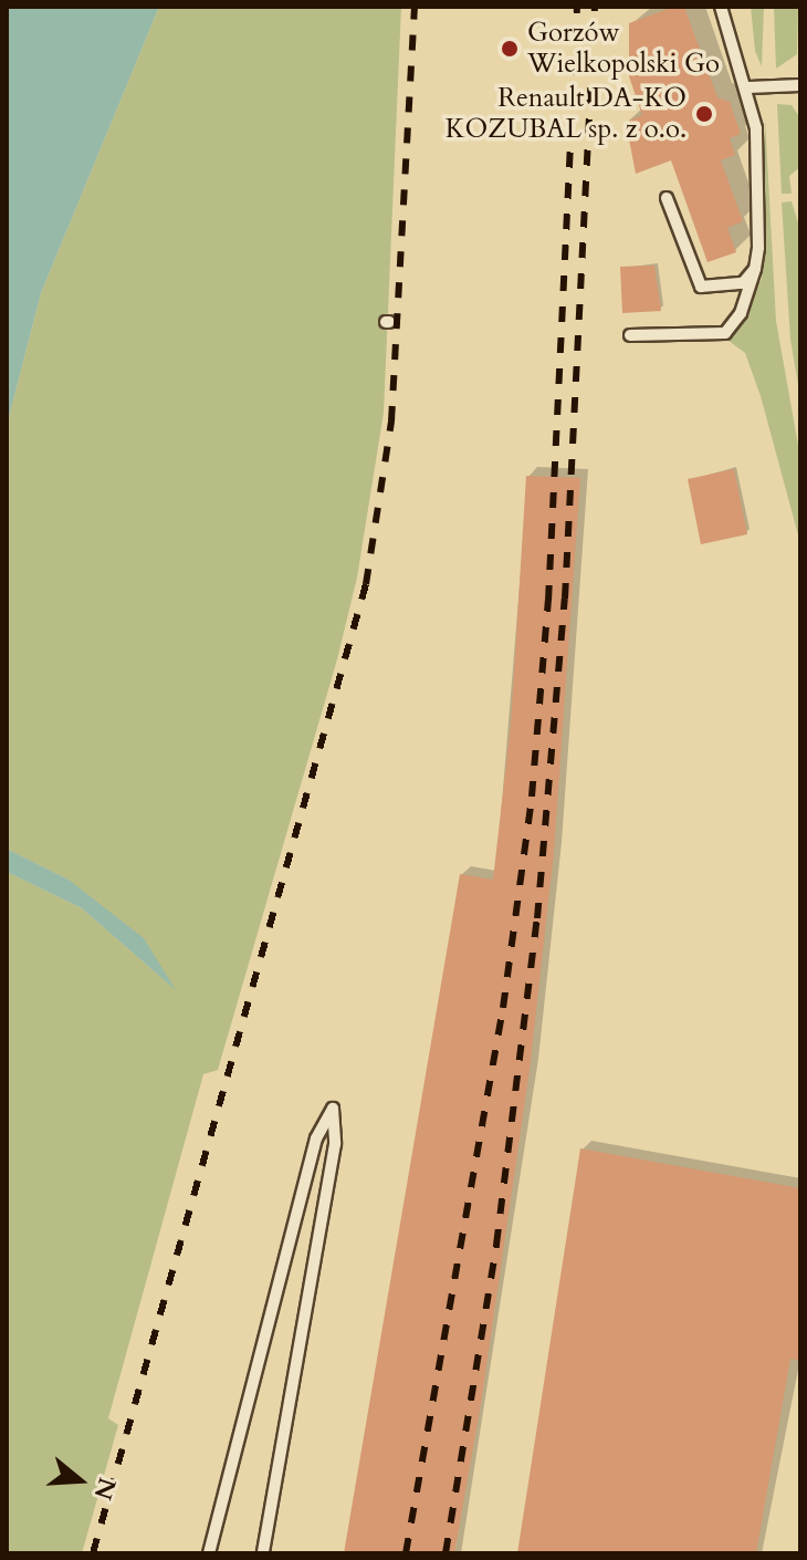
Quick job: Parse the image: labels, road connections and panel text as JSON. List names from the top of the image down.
{
  "places": ["Gorzów Wielkopolski Go", "Renault DA-KO KOZUBAL sp. z o.o."],
  "north": "right"
}
